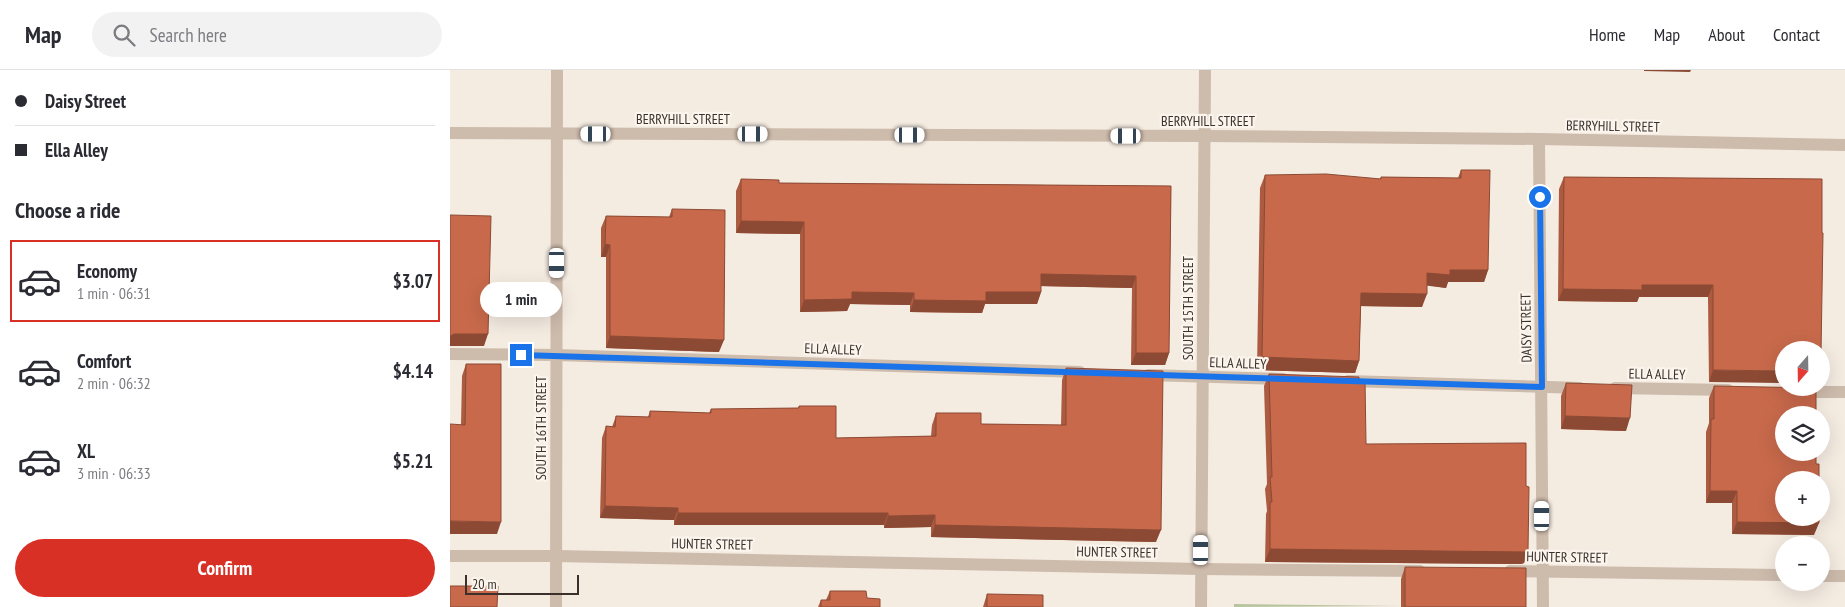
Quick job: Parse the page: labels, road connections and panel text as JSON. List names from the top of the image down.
{
  "streets": {
    "street": [
      "BERRYHILL STREET",
      "SOUTH 15TH STREET",
      "DAISY STREET",
      "ELLA ALLEY",
      "SOUTH 16TH STREET",
      "HUNTER STREET"
    ]
  },
  "crossings": [
    ["BERRYHILL STREET", "SOUTH 15TH STREET"],
    ["BERRYHILL STREET", "DAISY STREET"],
    ["BERRYHILL STREET", "SOUTH 16TH STREET"],
    ["SOUTH 15TH STREET", "ELLA ALLEY"],
    ["SOUTH 15TH STREET", "HUNTER STREET"],
    ["DAISY STREET", "ELLA ALLEY"],
    ["DAISY STREET", "HUNTER STREET"],
    ["ELLA ALLEY", "SOUTH 16TH STREET"],
    ["SOUTH 16TH STREET", "HUNTER STREET"]
  ],
  "scale_bar": "20 m",
  "north": "bottom",
  "page": {
    "header": "Map",
    "search": "Search here",
    "nav": [
      "Home",
      "Map",
      "About",
      "Contact"
    ],
    "banner": ["Daisy Street", "Ella Alley"],
    "heading": "Choose a ride",
    "list": [
      {
        "name": "Economy",
        "note": "1 min · 06:31",
        "value": "$3.07"
      },
      {
        "name": "Comfort",
        "note": "2 min · 06:32",
        "value": "$4.14"
      },
      {
        "name": "XL",
        "note": "3 min · 06:33",
        "value": "$5.21"
      }
    ],
    "bubble": "1 min",
    "map_buttons": ["+", "−"],
    "buttons": "Confirm",
    "scale": "20 m"
  }
}
